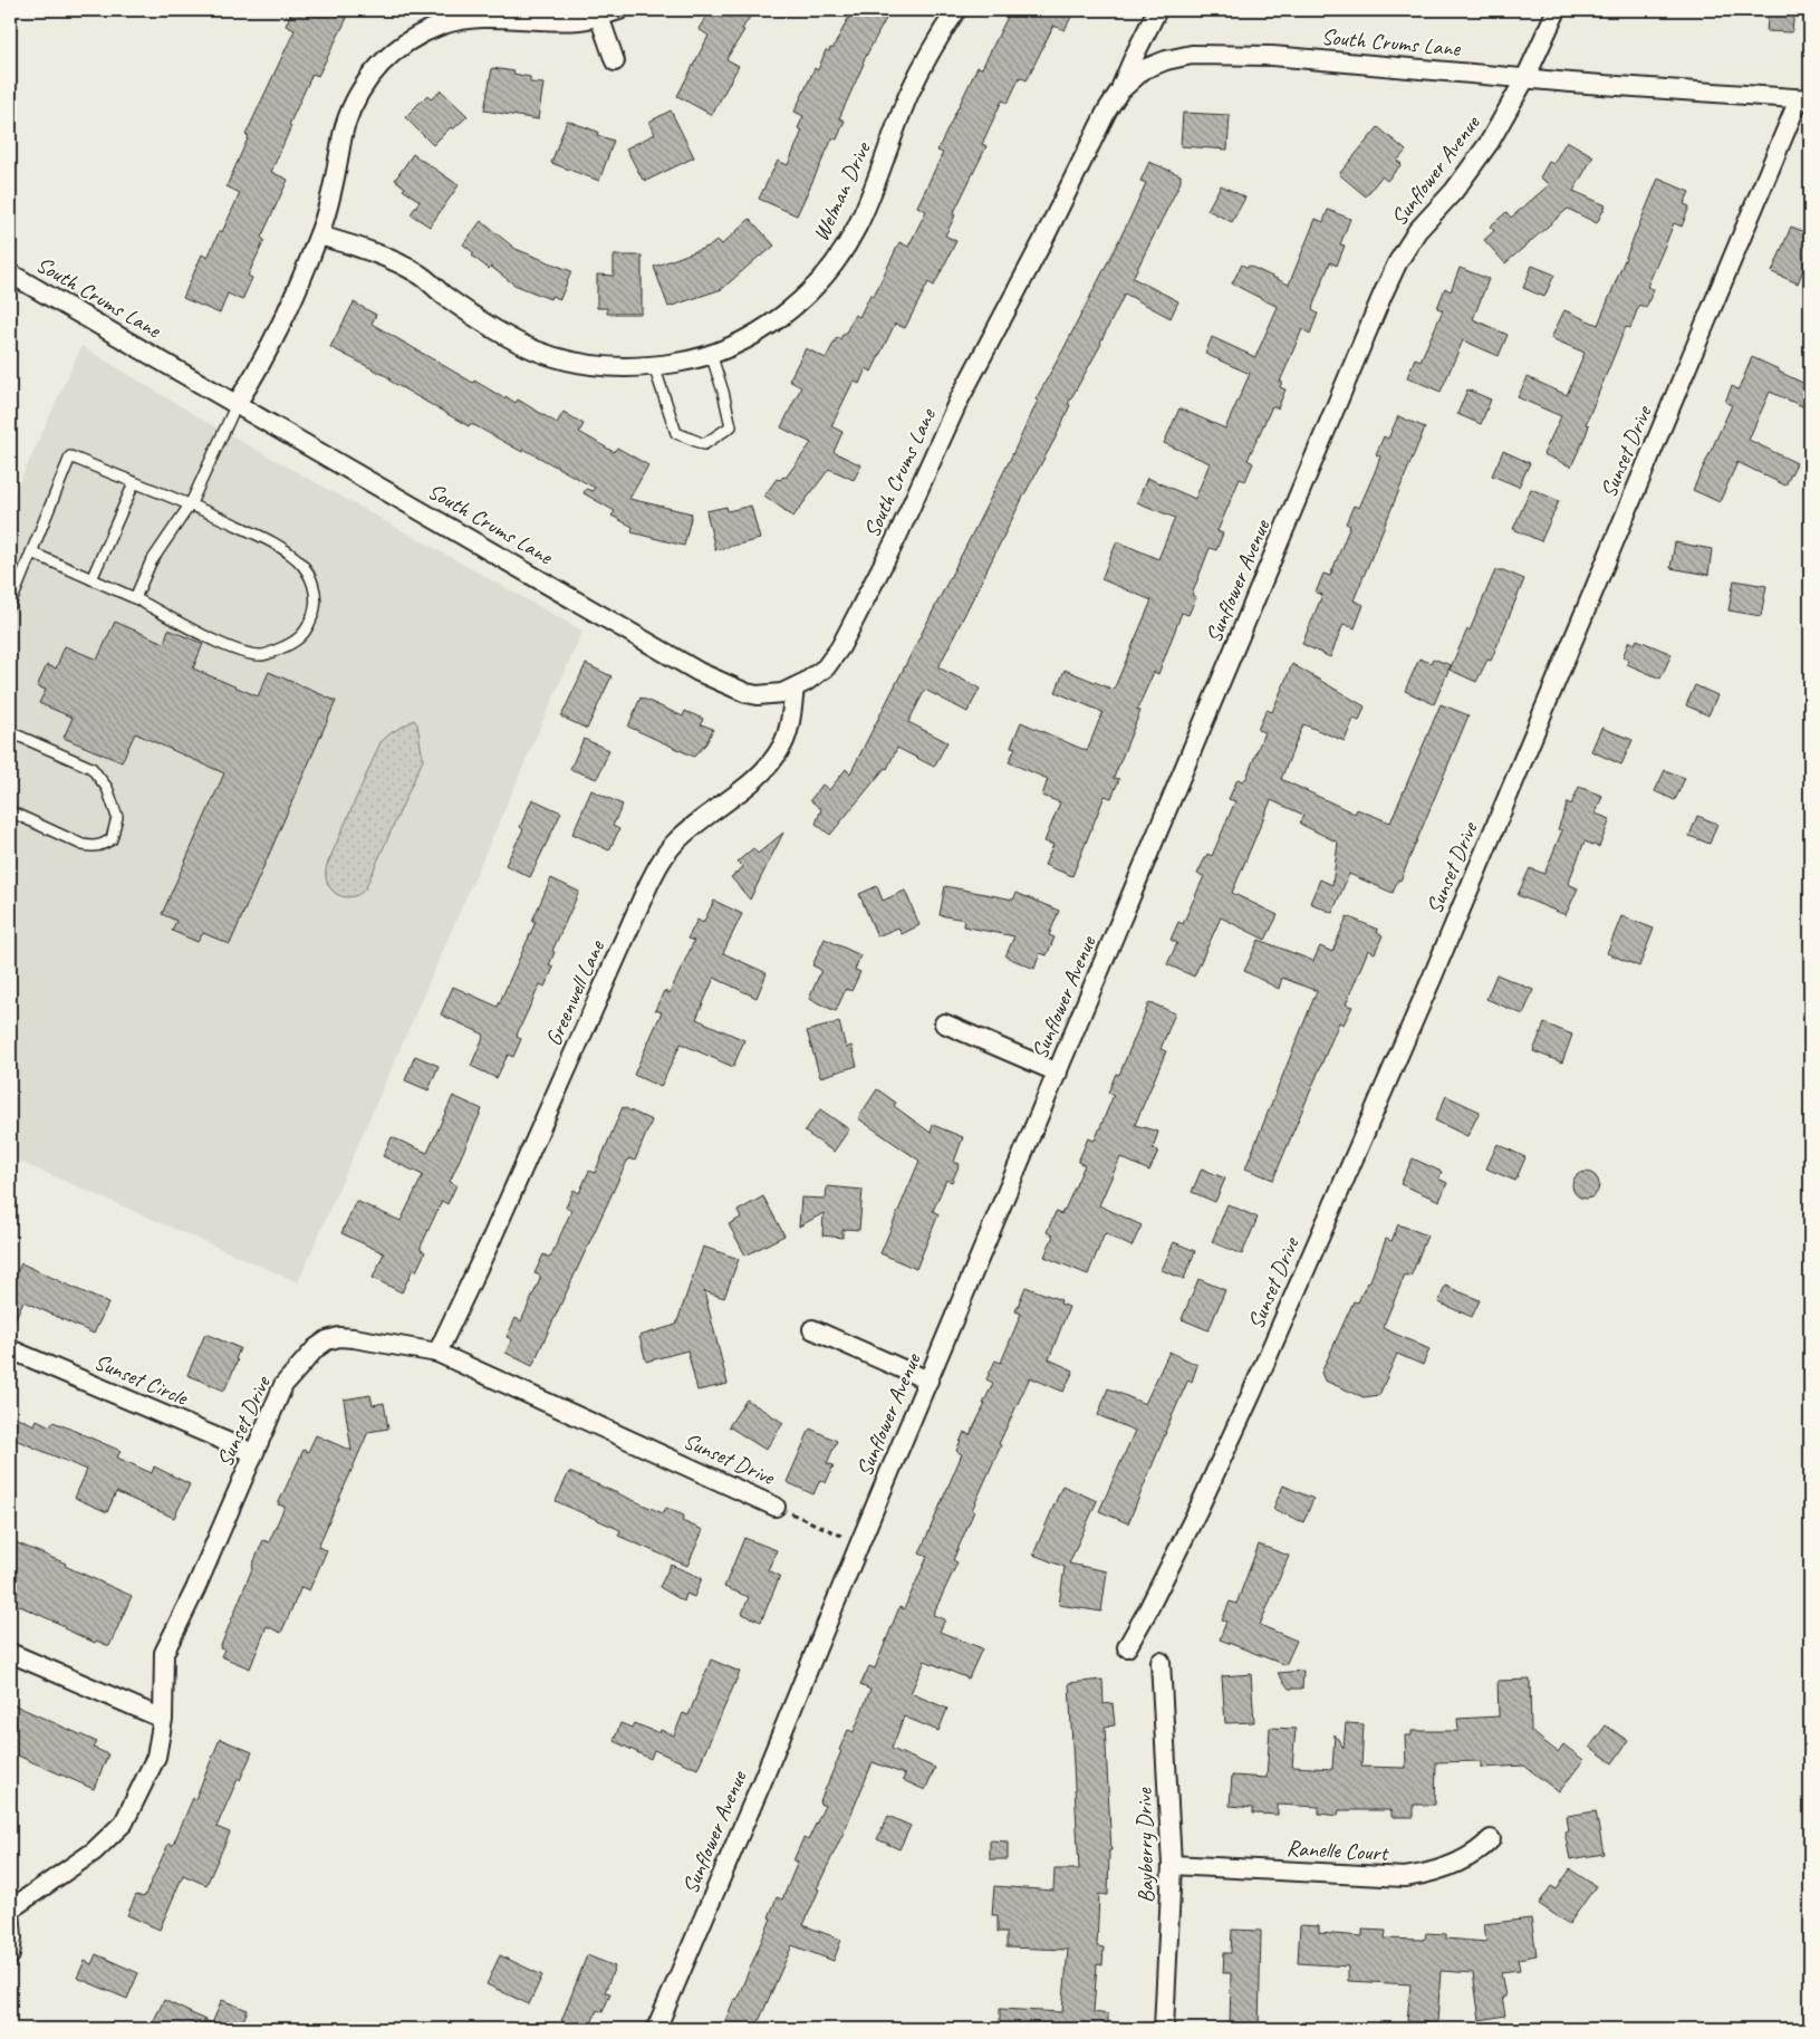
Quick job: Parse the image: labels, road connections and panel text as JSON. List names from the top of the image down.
{
  "streets": {
    "street": [
      "South Crums Lane",
      "Sunflower Avenue",
      "Welman Drive",
      "Sunset Drive",
      "Greenwell Lane",
      "Sunset Circle",
      "Bayberry Drive",
      "Ranelle Court"
    ]
  },
  "crossings": [
    ["South Crums Lane", "Sunflower Avenue"],
    ["South Crums Lane", "Sunset Drive"],
    ["South Crums Lane", "Greenwell Lane"],
    ["Sunset Drive", "Greenwell Lane"],
    ["Sunset Drive", "Sunset Circle"],
    ["Bayberry Drive", "Ranelle Court"]
  ]
}
